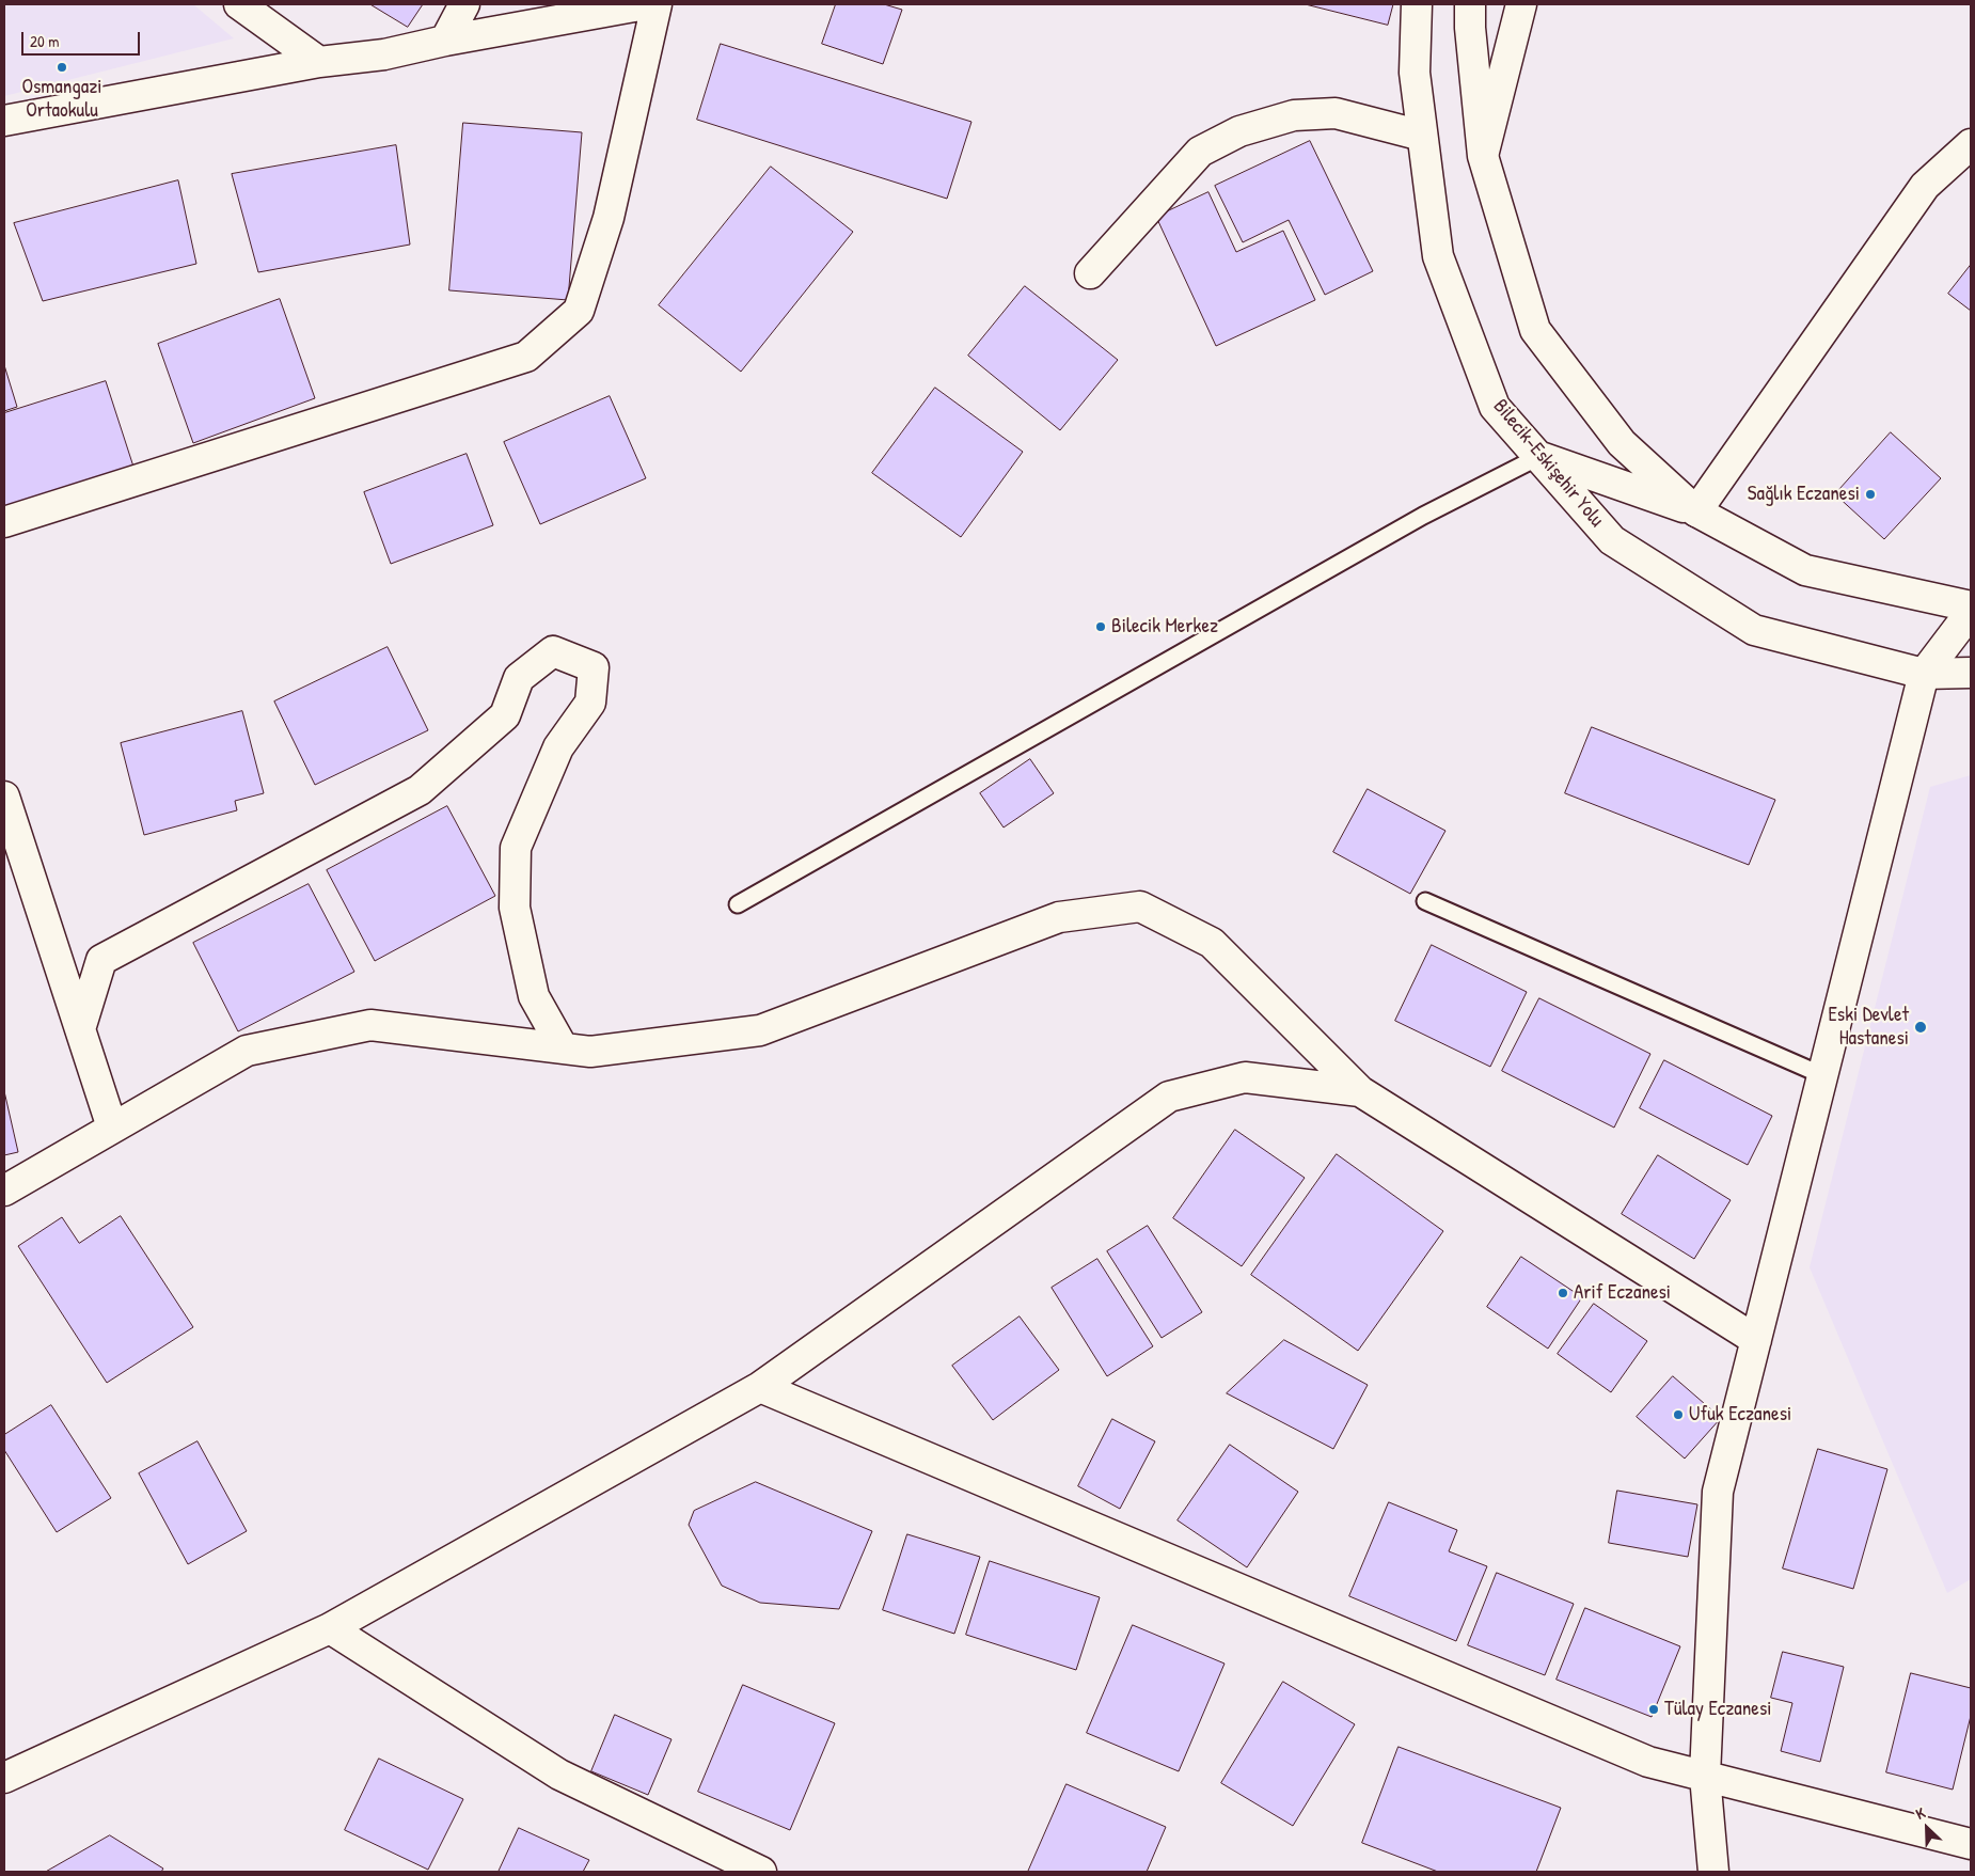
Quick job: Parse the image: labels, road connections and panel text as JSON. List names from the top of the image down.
{
  "streets": {
    "street": ["Bilecik-Eskişehir Yolu"]
  },
  "places": [
    "Osmangazi Ortaokulu",
    "Sağlık Eczanesi",
    "Bilecik Merkez",
    "Eski Devlet Hastanesi",
    "Arif Eczanesi",
    "Ufuk Eczanesi",
    "Tülay Eczanesi"
  ],
  "scale_bar": "20 m",
  "north": "top left"
}
